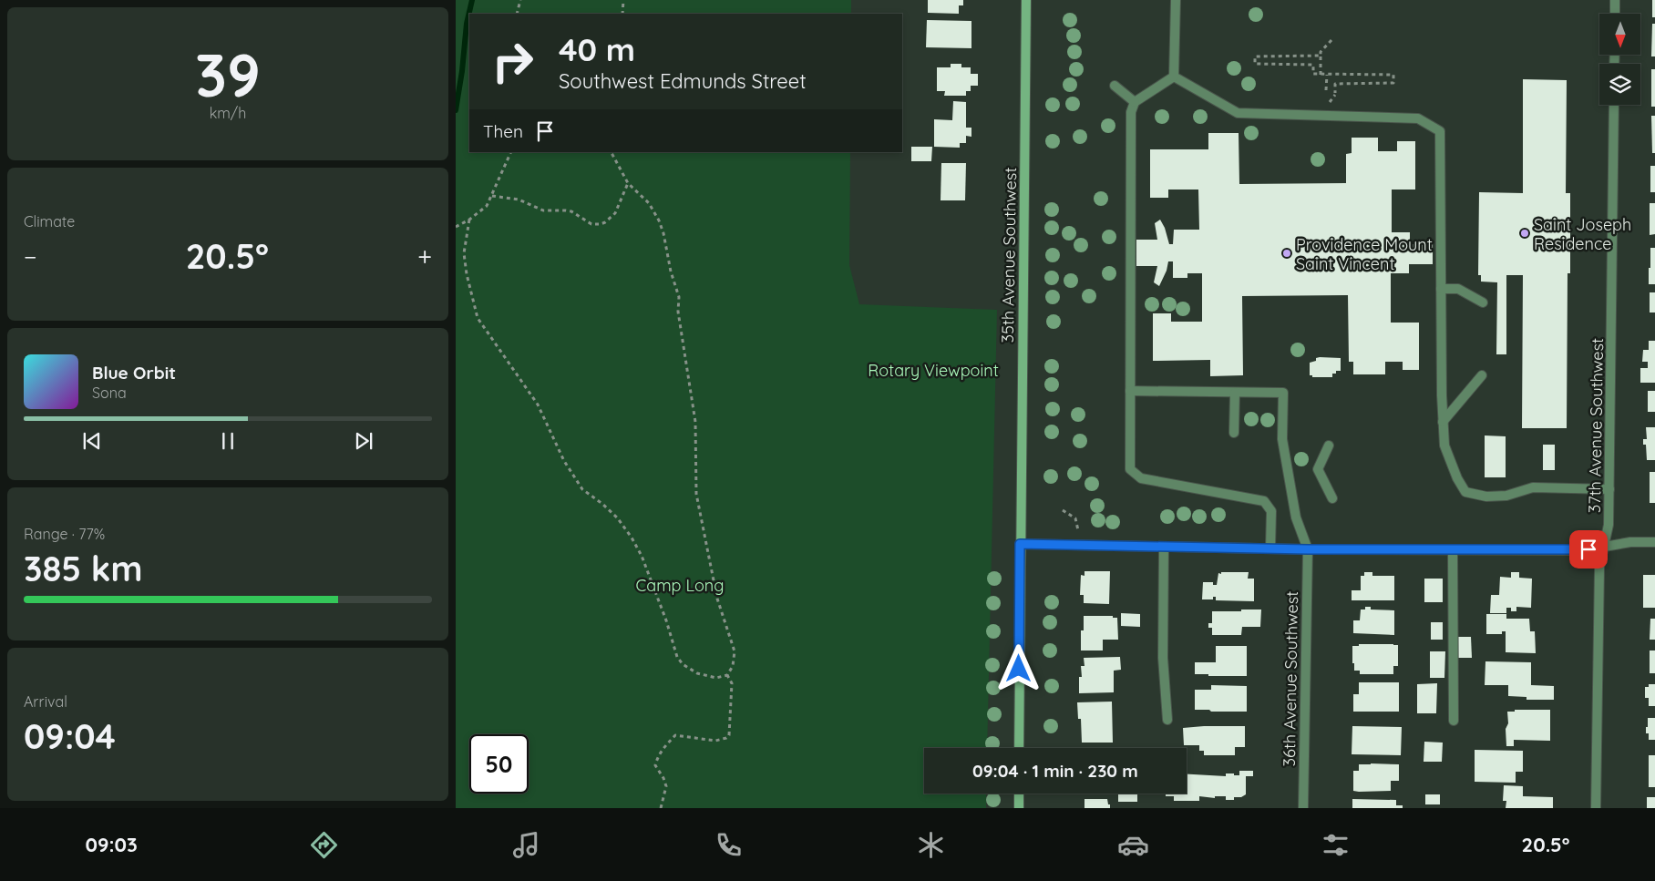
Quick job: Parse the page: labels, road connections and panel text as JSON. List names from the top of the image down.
{
  "streets": {
    "main road": ["35th Avenue Southwest"],
    "street": ["37th Avenue Southwest", "36th Avenue Southwest"]
  },
  "parks": ["Rotary Viewpoint", "Camp Long"],
  "places": ["Saint Joseph Residence", "Providence Mount Saint Vincent"],
  "north": "bottom",
  "page": {
    "tile": [
      ["39", "km/h"],
      "Climate",
      ["Range · 77%", "385 km"],
      ["Arrival", "09:04"]
    ],
    "turn": ["40 m", "Southwest Edmunds Street"],
    "then": "Then",
    "heat": ["−", "20.5°", "+"],
    "song": ["Blue Orbit", "Sona"],
    "limit": "50",
    "trip": "09:04 · 1 min · 230 m",
    "tabs": ["09:03", "20.5°"]
  }
}
